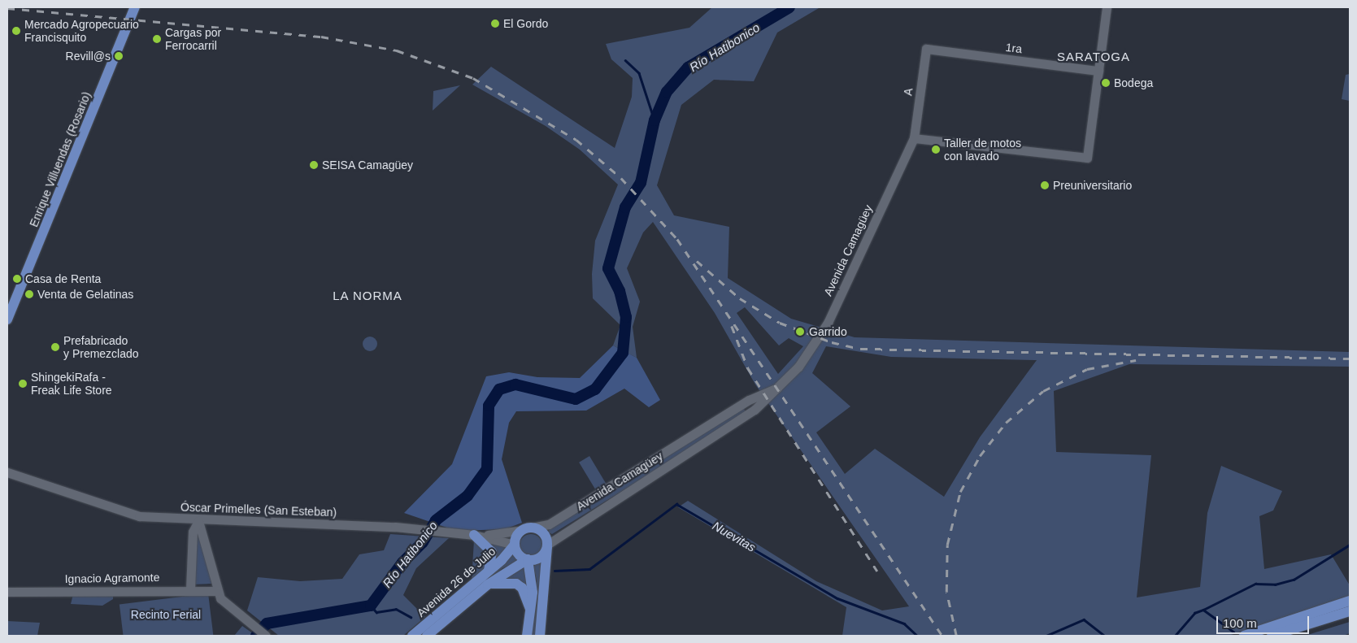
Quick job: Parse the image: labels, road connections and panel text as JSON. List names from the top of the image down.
{
  "streets": {
    "main road": [
      "1ra",
      "A",
      "Enrique Villuendas (Rosario)",
      "Avenida Camagüey",
      "Óscar Primelles (San Esteban)",
      "Ignacio Agramonte",
      "Avenida 26 de Julio"
    ]
  },
  "crossings": [
    ["1ra", "A"],
    ["A", "Avenida Camagüey"],
    ["Avenida Camagüey", "Óscar Primelles (San Esteban)"],
    ["Avenida Camagüey", "Avenida 26 de Julio"],
    ["Óscar Primelles (San Esteban)", "Avenida 26 de Julio"]
  ],
  "districts": ["SARATOGA", "LA NORMA"],
  "water": ["Río Hatibonico", "Nuevitas"],
  "parks": ["Recinto Ferial"],
  "places": [
    "El Gordo",
    "Mercado Agropecuario Francisquito",
    "Cargas por Ferrocarril",
    "Revill@s",
    "Bodega",
    "Taller de motos con lavado",
    "SEISA Camagüey",
    "Preuniversitario",
    "Casa de Renta",
    "Venta de Gelatinas",
    "Garrido",
    "Prefabricado y Premezclado",
    "ShingekiRafa - Freak Life Store"
  ],
  "scale_bar": "100 m"
}
